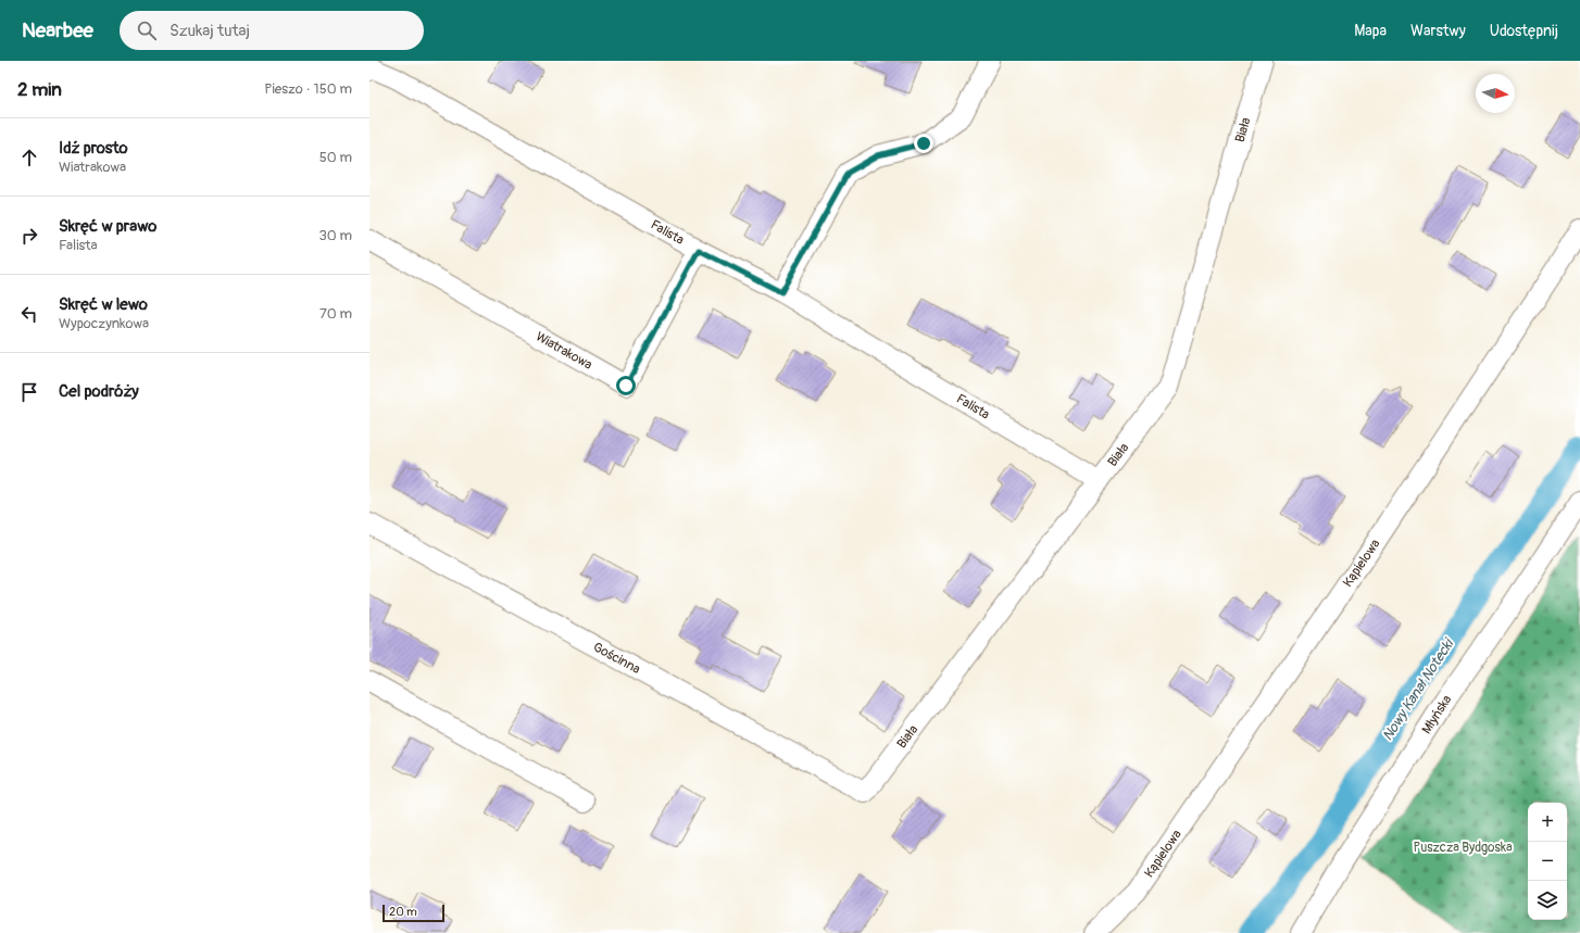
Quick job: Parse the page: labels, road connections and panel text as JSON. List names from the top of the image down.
{
  "streets": {
    "street": [
      "Biała",
      "Falista",
      "Wiatrakowa",
      "Kąpielowa",
      "Gościnna",
      "Młyńska"
    ]
  },
  "crossings": [
    ["Biała", "Falista"],
    ["Biała", "Gościnna"],
    ["Falista", "Wiatrakowa"]
  ],
  "water": ["Nowy Kanał Notecki"],
  "parks": ["Puszcza Bydgoska"],
  "scale_bar": "20 m",
  "north": "right",
  "page": {
    "header": "Nearbee",
    "search": "Szukaj tutaj",
    "nav": ["Mapa", "Warstwy", "Udostępnij"],
    "heading": ["2 min", "Pieszo · 150 m"],
    "list": [
      ["Idź prosto", "Wiatrakowa", "50 m"],
      ["Skręć w prawo", "Falista", "30 m"],
      ["Skręć w lewo", "Wypoczynkowa", "70 m"],
      "Cel podróży"
    ],
    "map_buttons": ["+", "−"],
    "scale": "20 m"
  }
}
